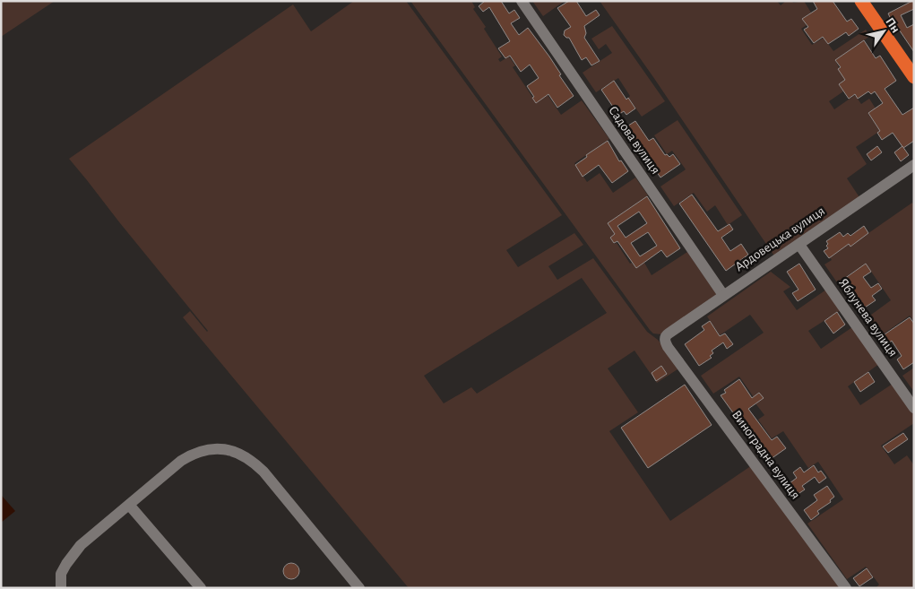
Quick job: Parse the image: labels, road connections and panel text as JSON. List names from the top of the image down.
{
  "streets": {
    "street": [
      "Садова вулиця",
      "Ардовецька вулиця",
      "Яблунева вулиця",
      "Виноградна вулиця"
    ]
  },
  "crossings": [
    ["Садова вулиця", "Ардовецька вулиця"],
    ["Ардовецька вулиця", "Яблунева вулиця"],
    ["Ардовецька вулиця", "Виноградна вулиця"]
  ],
  "north": "top right"
}
